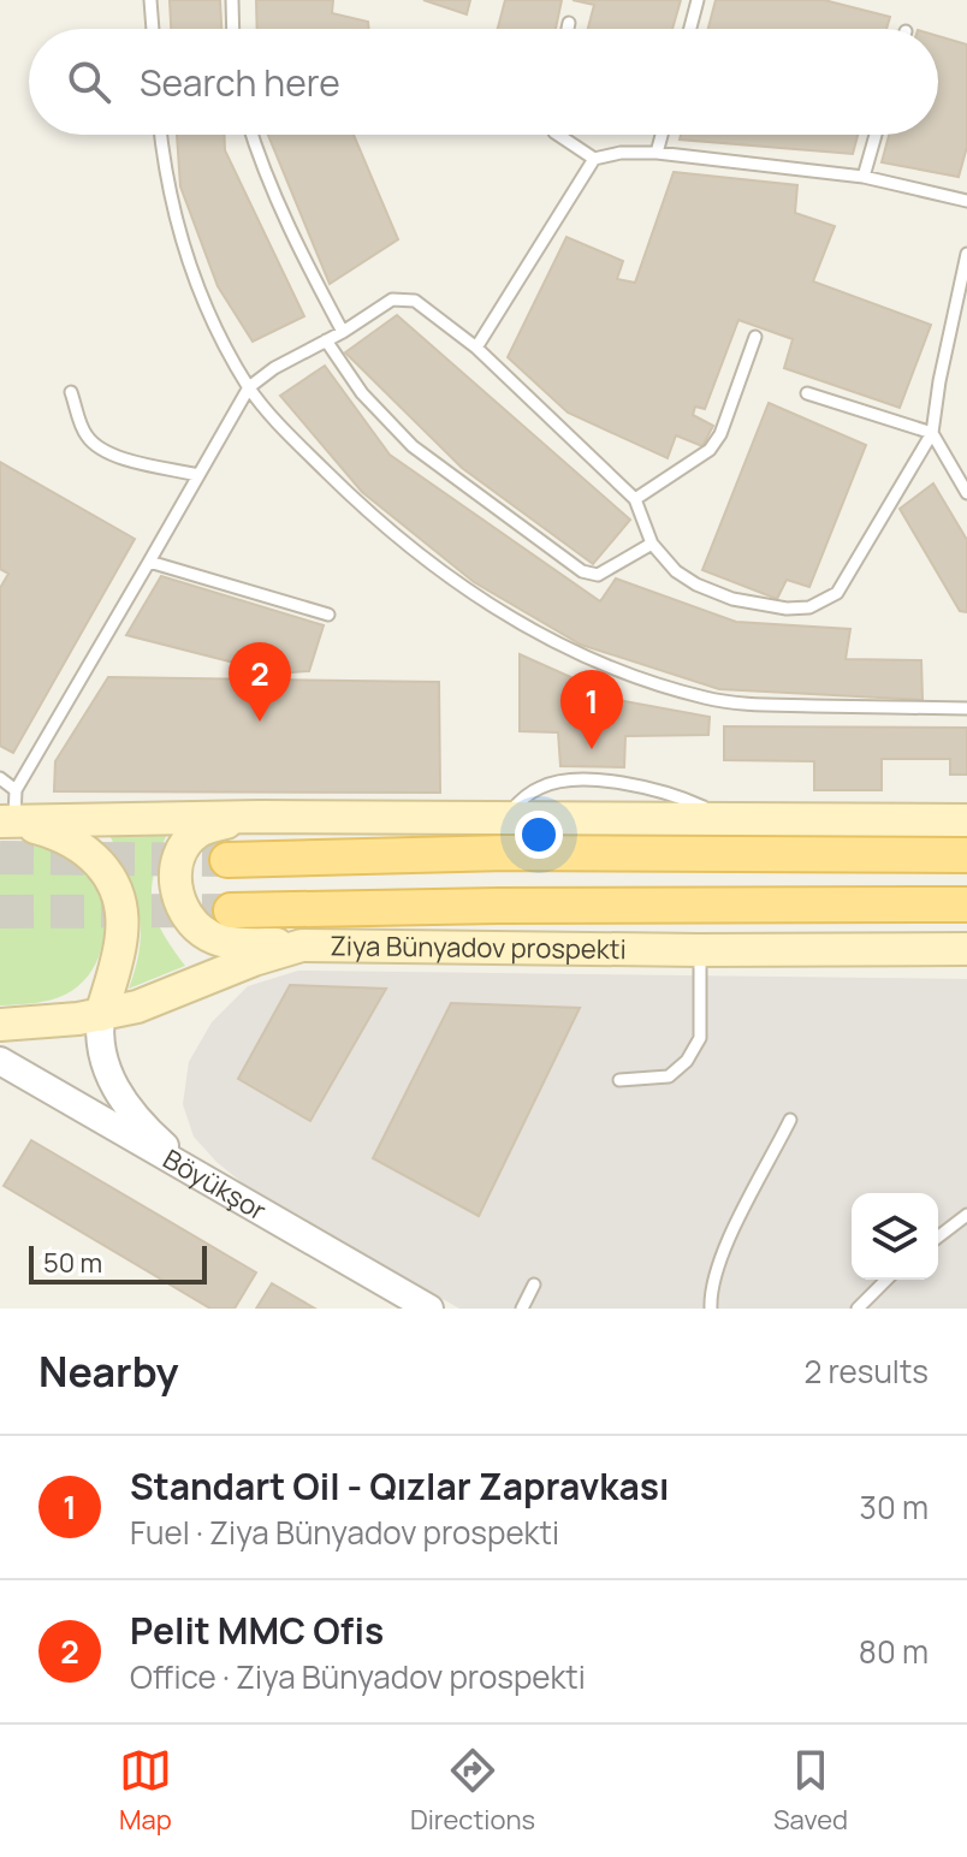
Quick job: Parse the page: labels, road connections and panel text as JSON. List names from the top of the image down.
{
  "streets": {
    "main road": ["Ziya Bünyadov prospekti"],
    "street": ["Böyükşor"]
  },
  "scale_bar": "50 m",
  "page": {
    "search": "Search here",
    "pins": ["2", "1"],
    "scale": "50 m",
    "heading": ["Nearby", "2 results"],
    "list": [
      {
        "mark": "1",
        "name": "Standart Oil - Qızlar Zapravkası",
        "note": "Fuel · Ziya Bünyadov prospekti",
        "value": "30 m"
      },
      {
        "mark": "2",
        "name": "Pelit MMC Ofis",
        "note": "Office · Ziya Bünyadov prospekti",
        "value": "80 m"
      }
    ],
    "nav": ["Map", "Directions", "Saved"]
  }
}
